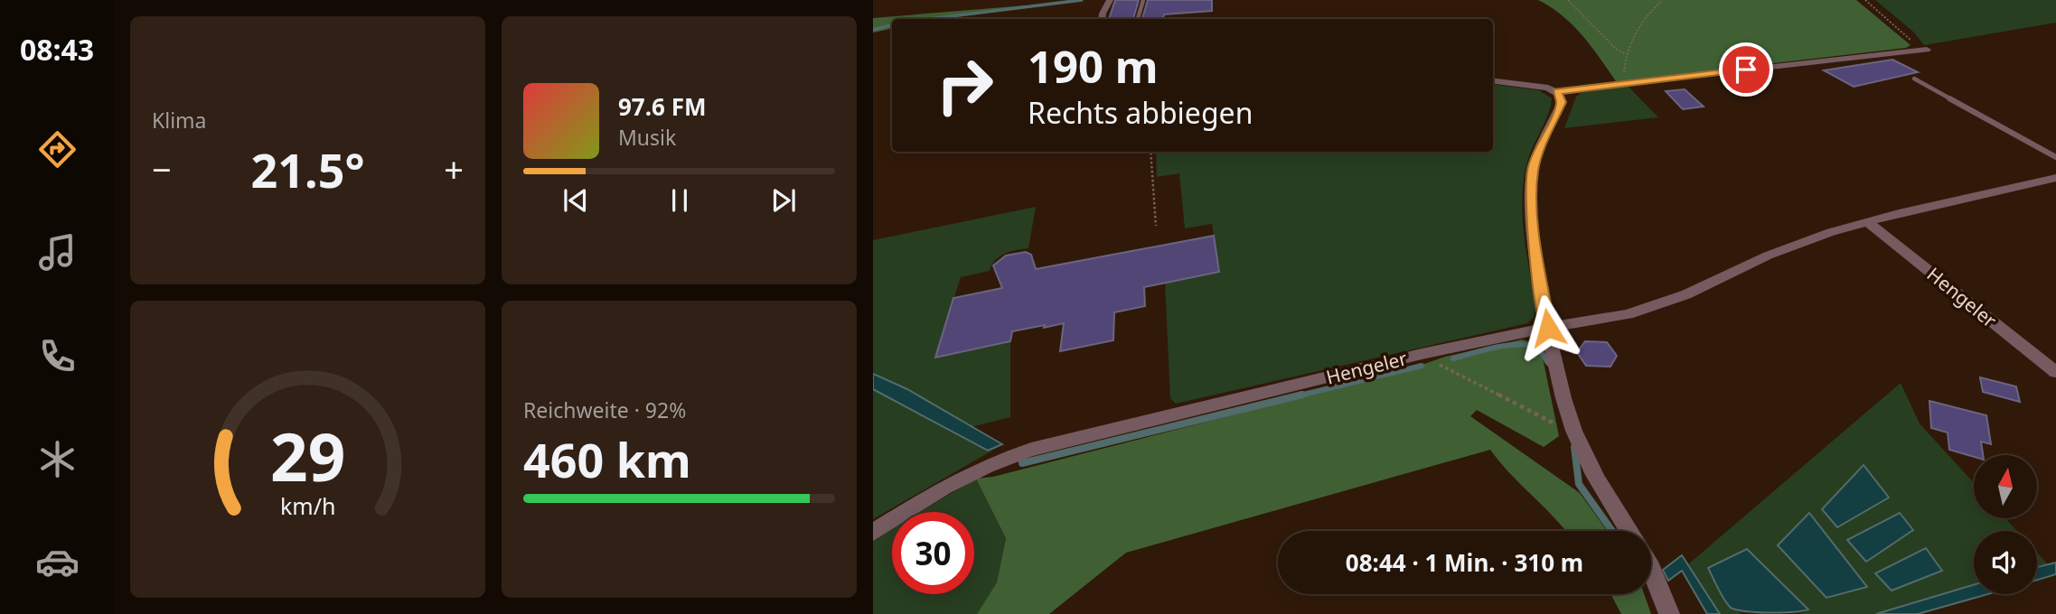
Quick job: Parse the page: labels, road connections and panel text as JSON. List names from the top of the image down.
{
  "streets": {
    "street": ["Hengeler"]
  },
  "north": "top",
  "page": {
    "tabs": "08:43",
    "tile": [
      "Klima",
      ["Reichweite · 92%", "460 km"]
    ],
    "turn": ["190 m", "Rechts abbiegen"],
    "song": ["97.6 FM", "Musik"],
    "heat": ["−", "21.5°", "+"],
    "limit": "30",
    "trip": "08:44 · 1 Min. · 310 m",
    "gauge": ["29", "km/h"]
  }
}
